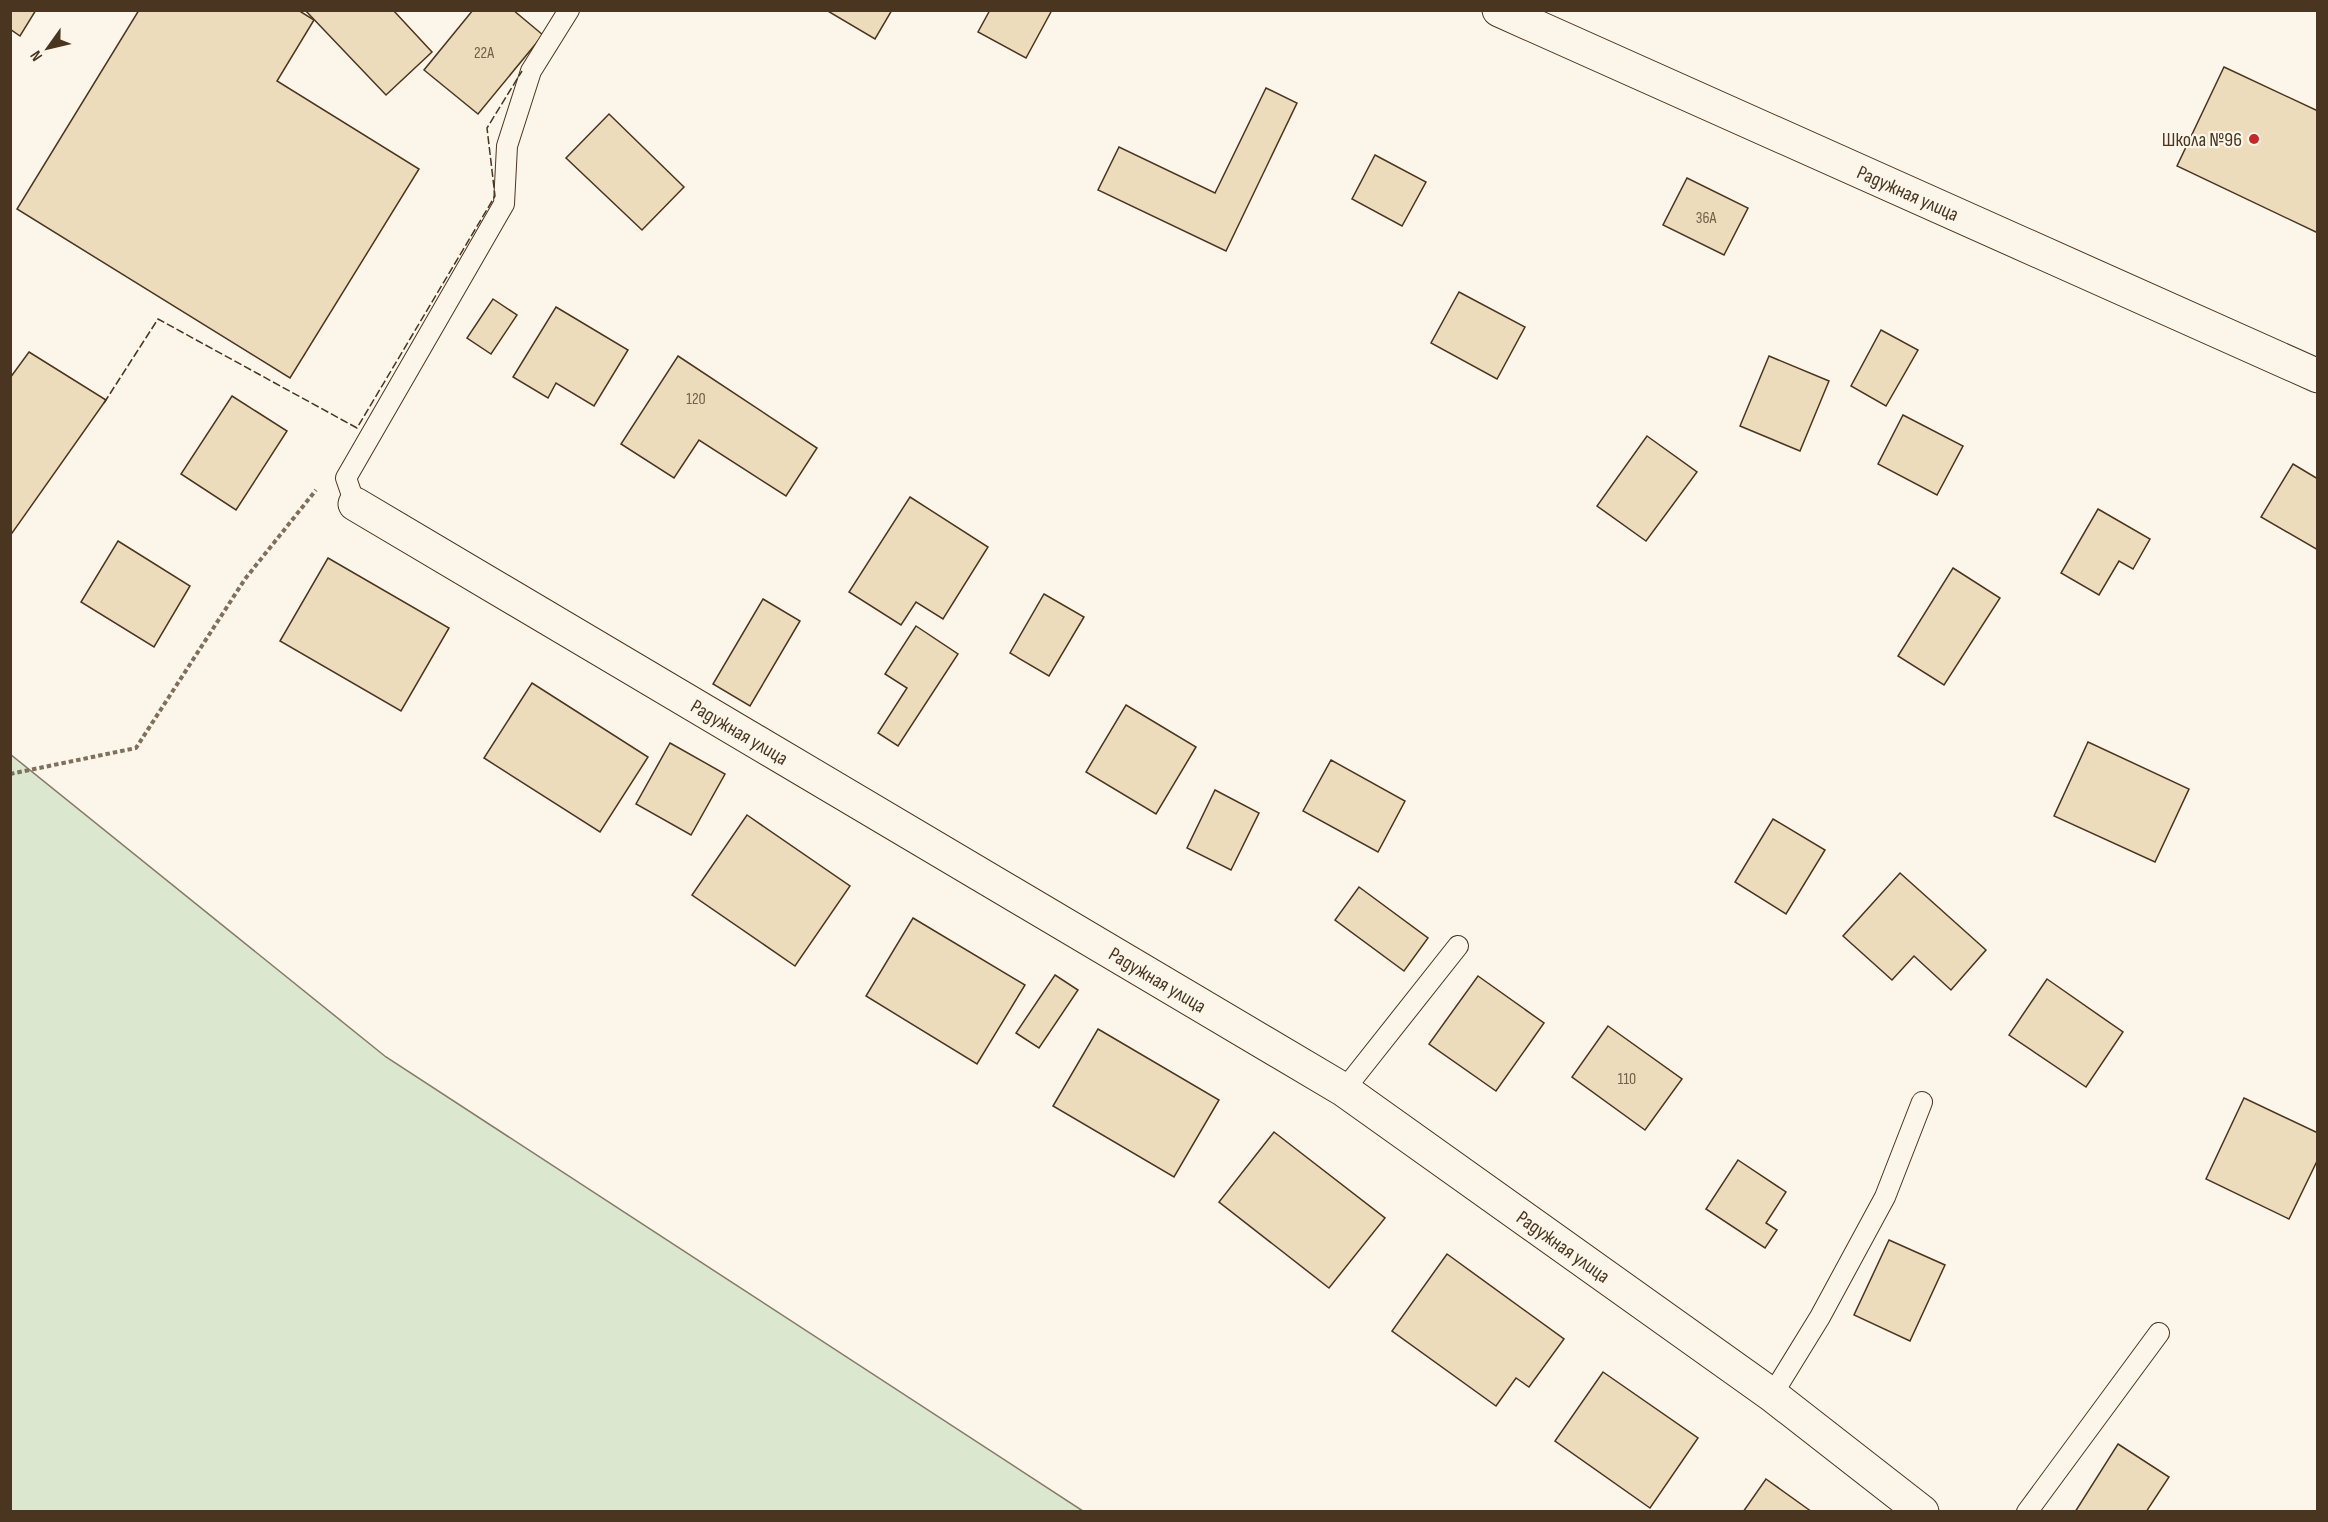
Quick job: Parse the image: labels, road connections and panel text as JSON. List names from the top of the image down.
{
  "streets": {
    "street": ["Радужная улица"]
  },
  "places": ["Школа №96"],
  "house_numbers": [
    "22А",
    "36А",
    "120",
    "110"
  ],
  "north": "bottom left"
}
